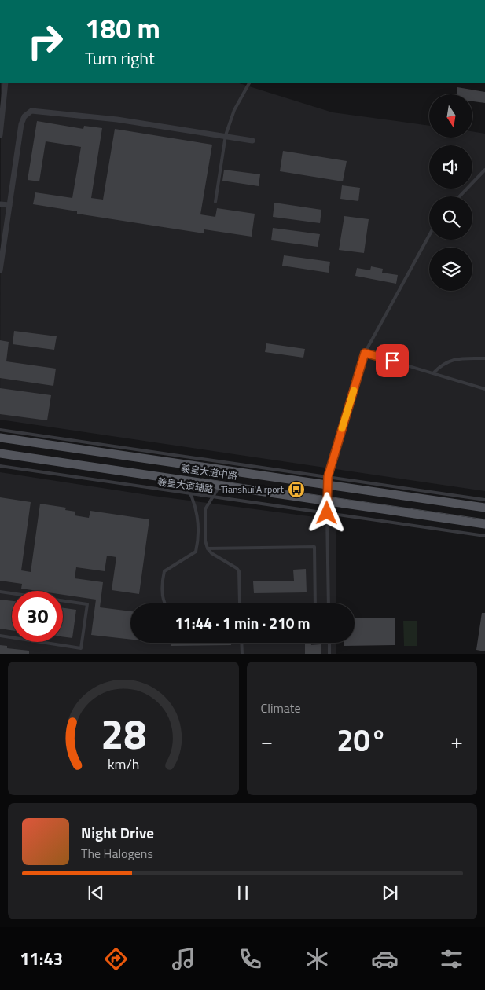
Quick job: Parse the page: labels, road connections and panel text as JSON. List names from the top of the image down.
{
  "streets": {
    "main road": ["羲皇大道中路"],
    "lane": ["羲皇大道辅路"]
  },
  "places": {
    "bus stop": ["Tianshui Airport"]
  },
  "north": "bottom",
  "page": {
    "turn": ["180 m", "Turn right"],
    "limit": "30",
    "trip": "11:44 · 1 min · 210 m",
    "tile": "Climate",
    "heat": ["−", "20°", "+"],
    "song": ["Night Drive", "The Halogens"],
    "tabs": "11:43",
    "gauge": ["28", "km/h"]
  }
}
